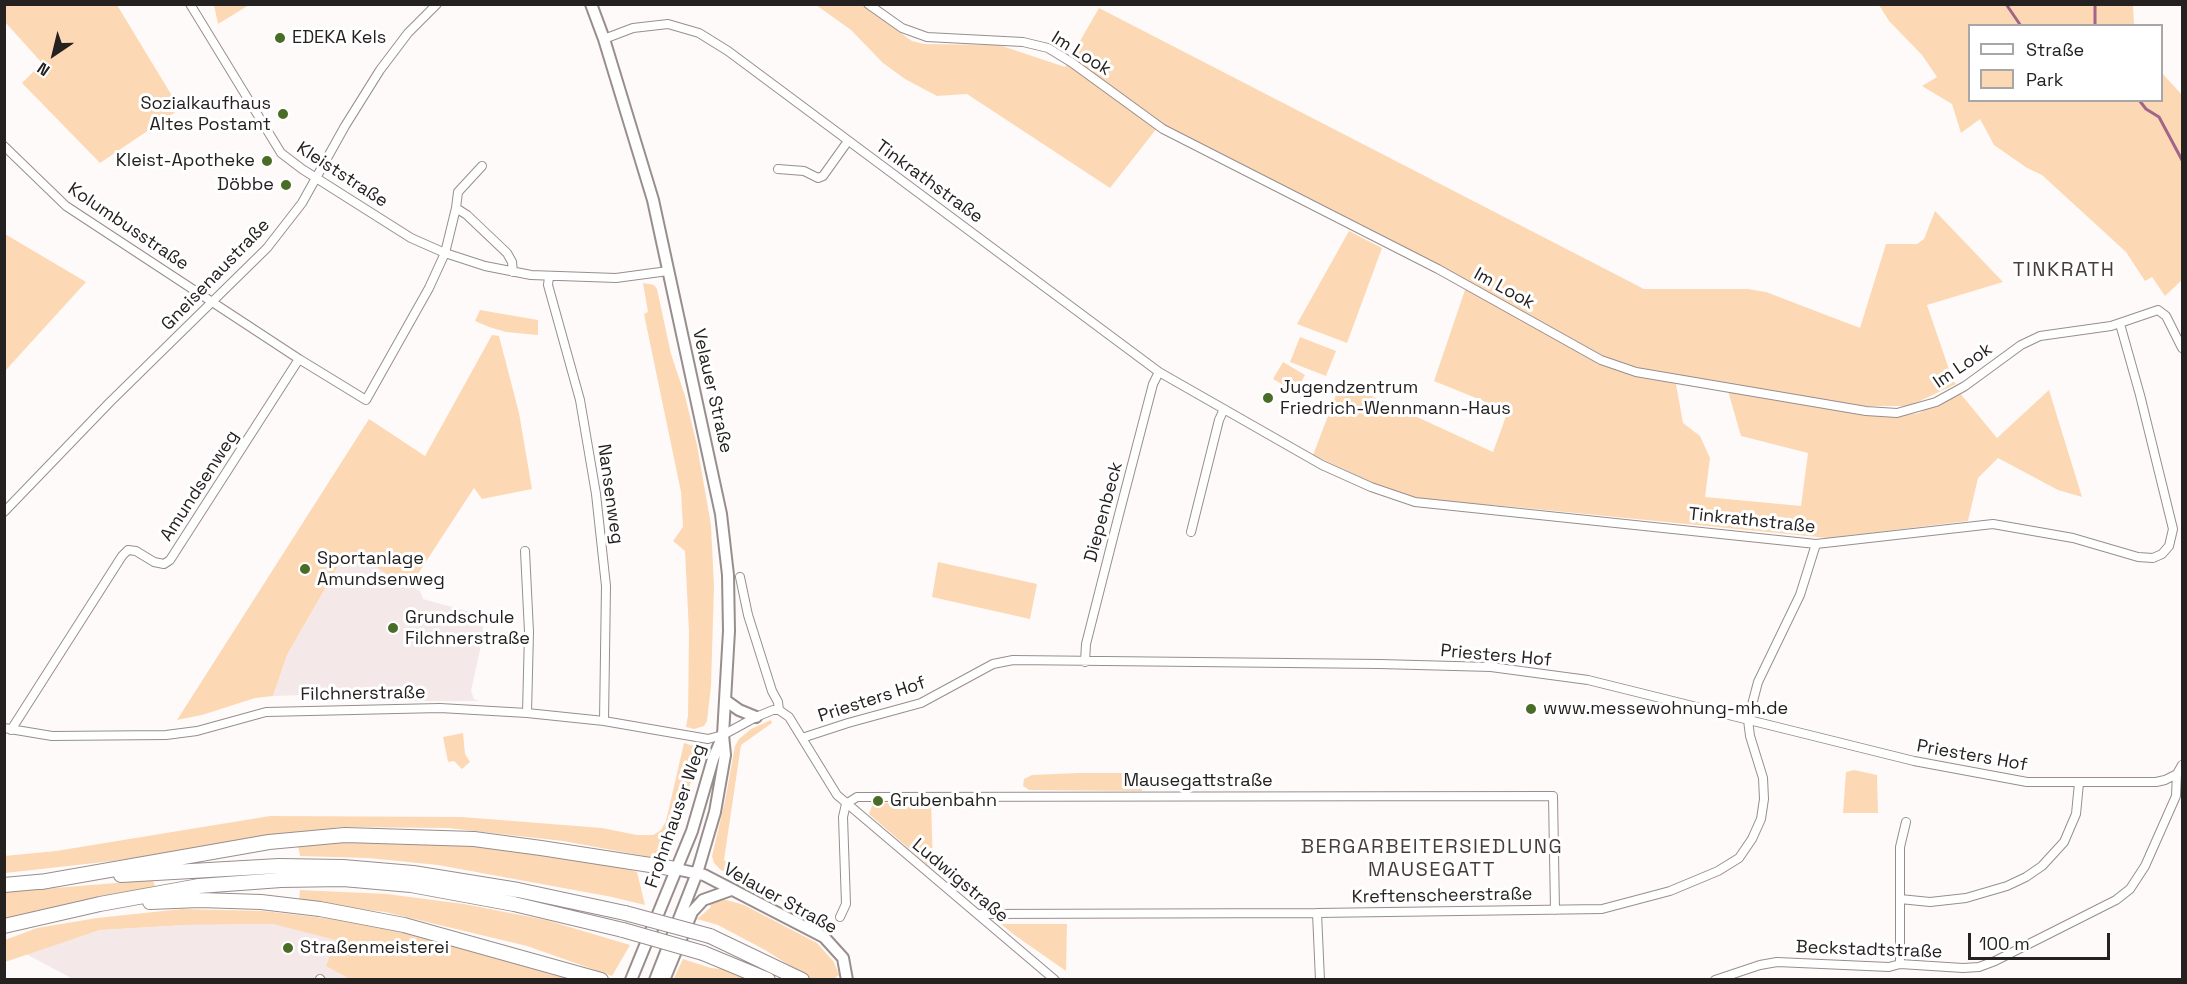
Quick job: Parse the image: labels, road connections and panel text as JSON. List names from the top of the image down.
{
  "streets": {
    "main road": ["Velauer Straße", "Frohnhauser Weg"],
    "street": [
      "Im Look",
      "Kleiststraße",
      "Tinkrathstraße",
      "Kolumbusstraße",
      "Gneisenaustraße",
      "Amundsenweg",
      "Nansenweg",
      "Diepenbeck",
      "Priesters Hof",
      "Filchnerstraße",
      "Mausegattstraße",
      "Ludwigstraße",
      "Kreftenscheerstraße",
      "Beckstadtstraße"
    ]
  },
  "crossings": [
    ["Im Look", "Tinkrathstraße"],
    ["Kleiststraße", "Gneisenaustraße"],
    ["Kleiststraße", "Velauer Straße"],
    ["Kleiststraße", "Nansenweg"],
    ["Tinkrathstraße", "Velauer Straße"],
    ["Tinkrathstraße", "Diepenbeck"],
    ["Tinkrathstraße", "Kreftenscheerstraße"],
    ["Kolumbusstraße", "Gneisenaustraße"],
    ["Velauer Straße", "Filchnerstraße"],
    ["Velauer Straße", "Mausegattstraße"],
    ["Velauer Straße", "Frohnhauser Weg"],
    ["Velauer Straße", "Ludwigstraße"],
    ["Amundsenweg", "Filchnerstraße"],
    ["Nansenweg", "Filchnerstraße"],
    ["Diepenbeck", "Priesters Hof"],
    ["Priesters Hof", "Kreftenscheerstraße"],
    ["Priesters Hof", "Beckstadtstraße"],
    ["Filchnerstraße", "Frohnhauser Weg"],
    ["Mausegattstraße", "Ludwigstraße"],
    ["Mausegattstraße", "Kreftenscheerstraße"],
    ["Ludwigstraße", "Kreftenscheerstraße"]
  ],
  "districts": ["TINKRATH", "BERGARBEITERSIEDLUNG MAUSEGATT"],
  "places": [
    "EDEKA Kels",
    "Sozialkaufhaus Altes Postamt",
    "Kleist-Apotheke",
    "Döbbe",
    "Jugendzentrum Friedrich-Wennmann-Haus",
    "Sportanlage Amundsenweg",
    "Grundschule Filchnerstraße",
    "www.messewohnung-mh.de",
    "Grubenbahn",
    "Straßenmeisterei"
  ],
  "legend": ["Straße", "Park"],
  "scale_bar": "100 m",
  "north": "bottom left"
}
